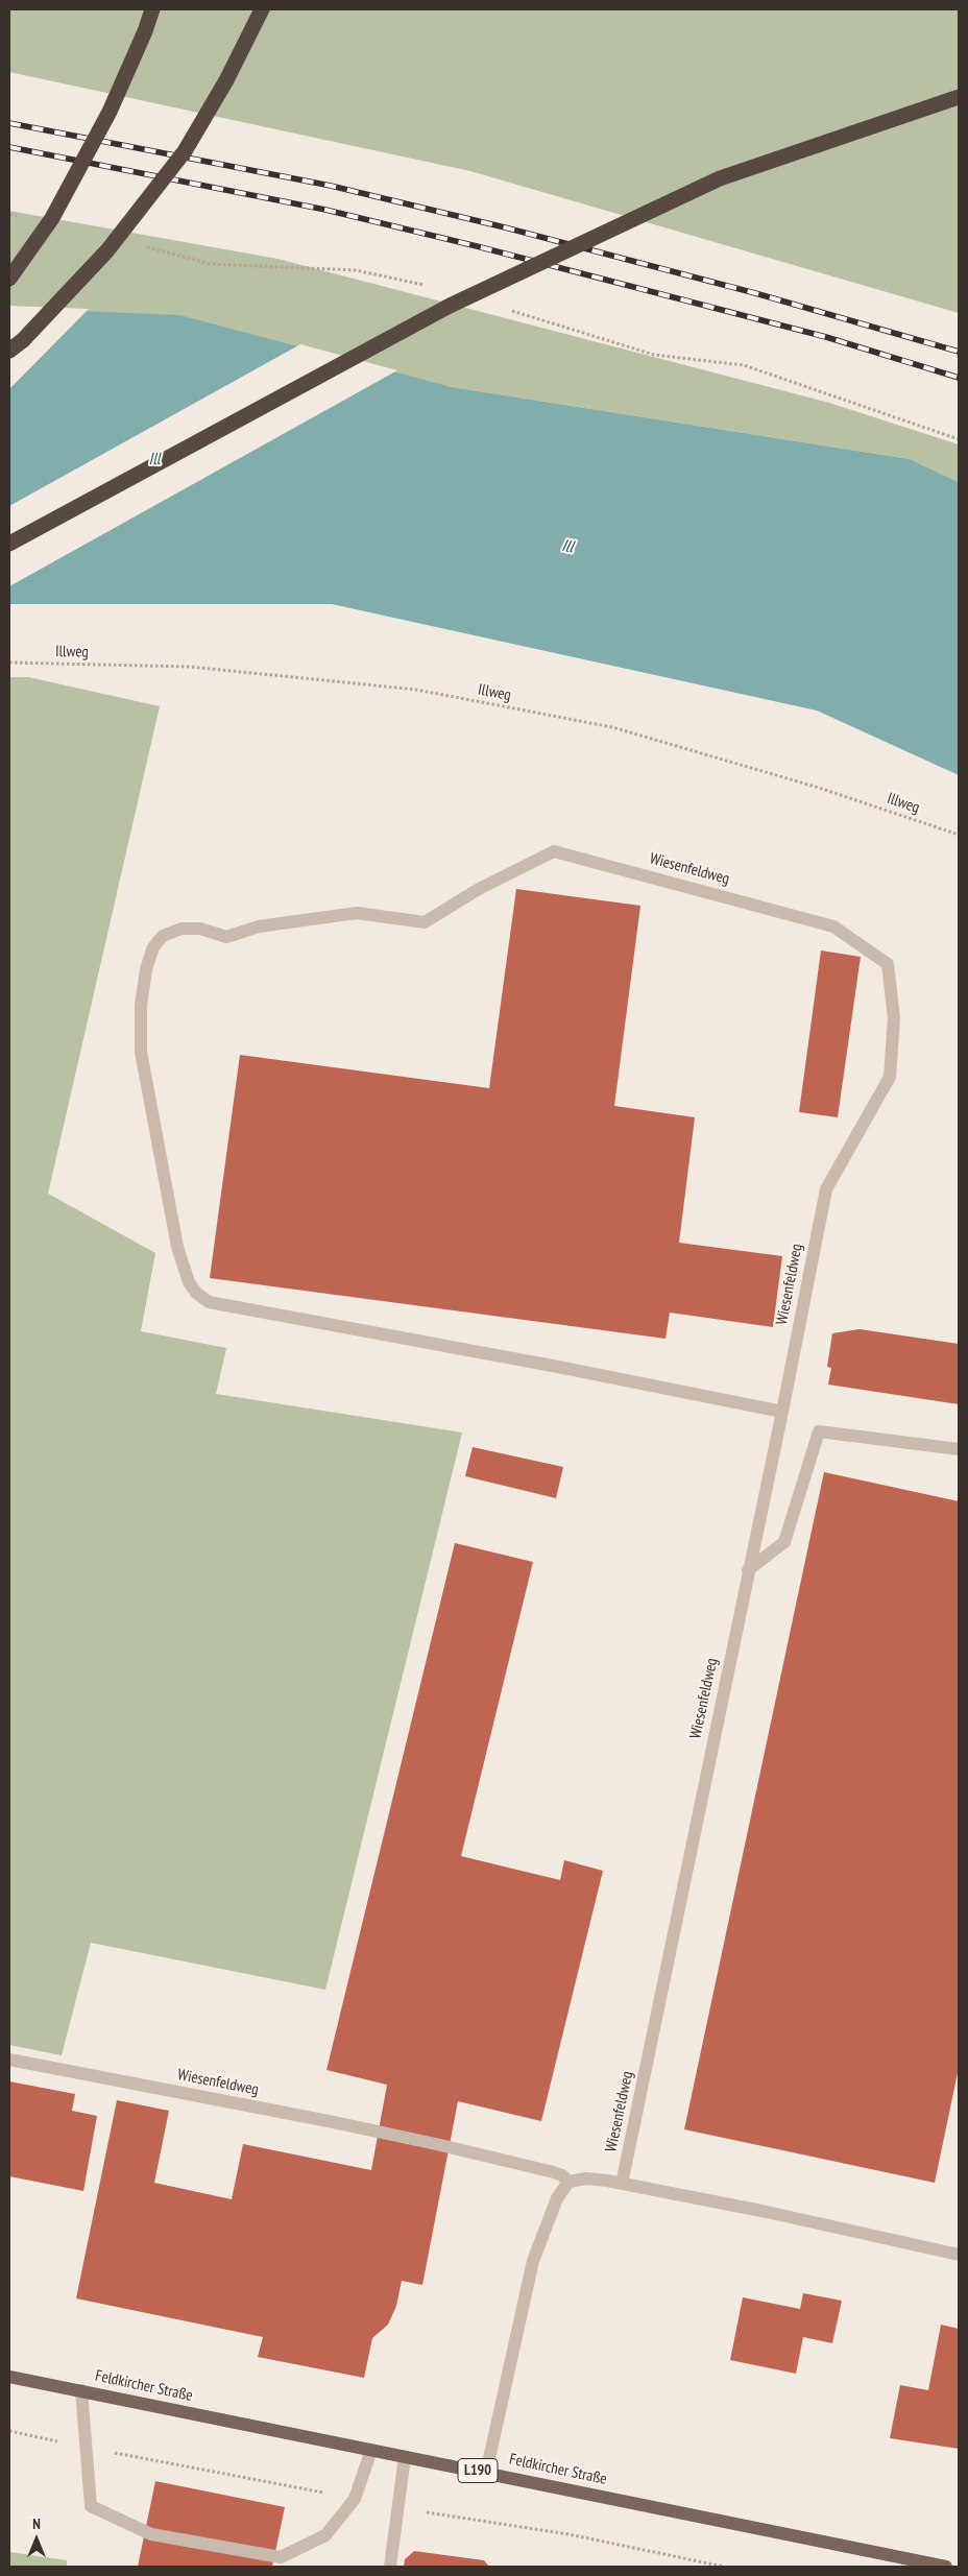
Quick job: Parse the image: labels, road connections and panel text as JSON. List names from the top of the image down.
{
  "streets": {
    "main road": ["Feldkircher Straße", "L190"],
    "street": ["Wiesenfeldweg"],
    "path": ["Illweg"]
  },
  "water": ["Ill"],
  "north": "top"
}
